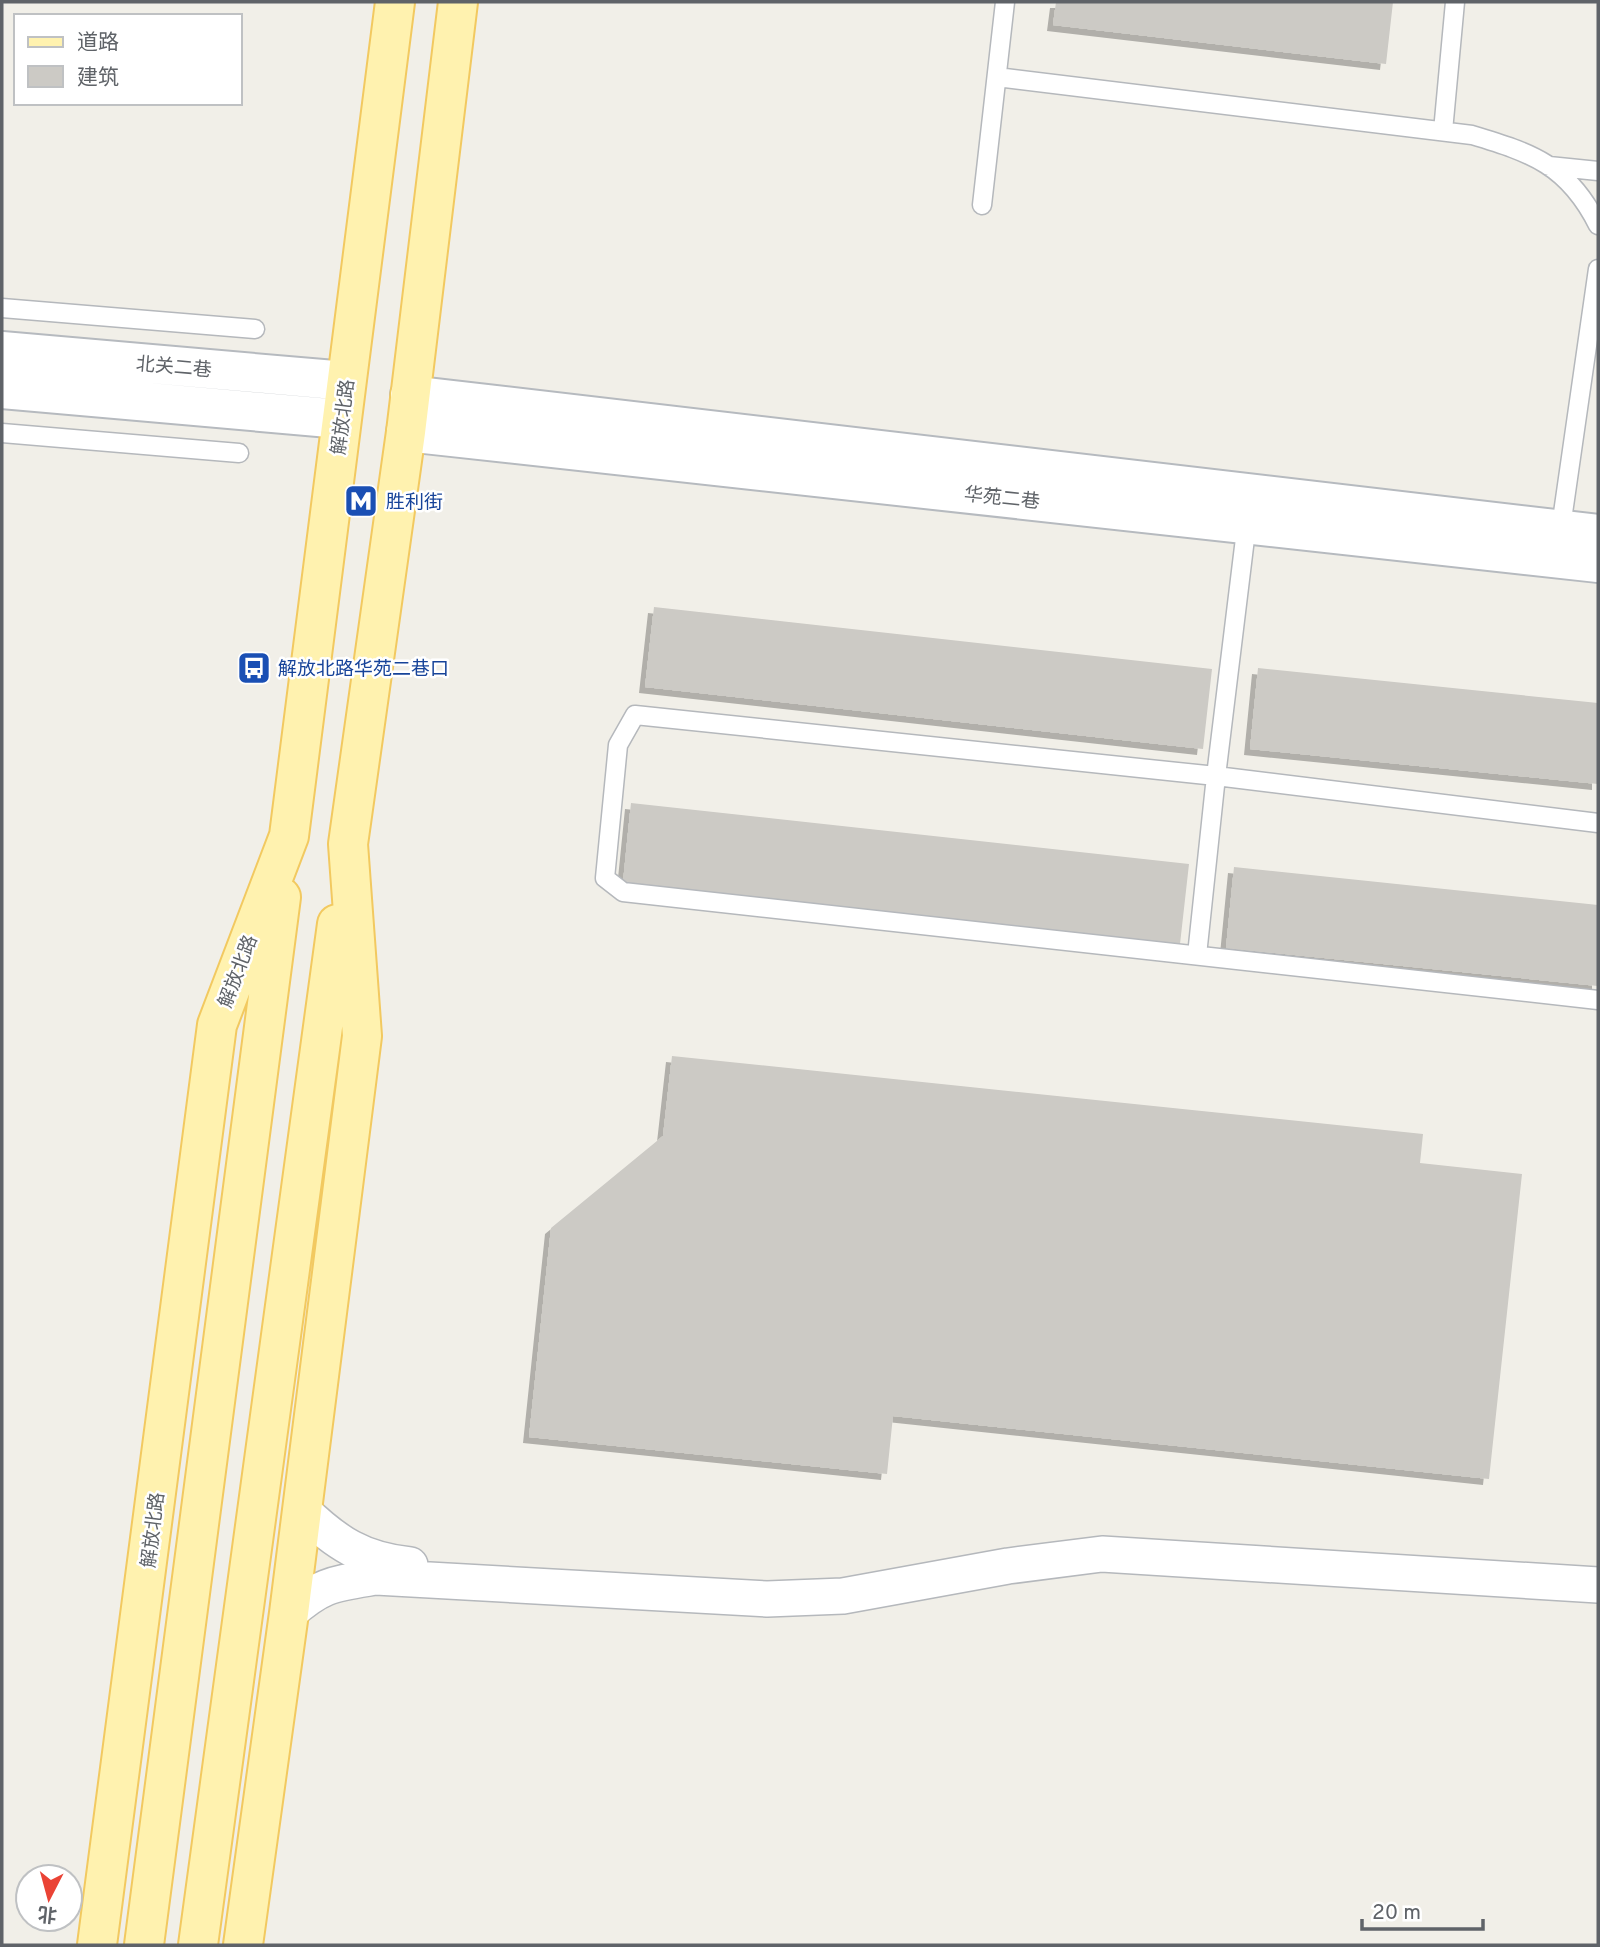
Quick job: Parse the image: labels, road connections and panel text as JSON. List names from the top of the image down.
{
  "streets": {
    "main road": ["解放北路"],
    "street": ["北关二巷", "华苑二巷"]
  },
  "crossings": [
    ["北关二巷", "解放北路"]
  ],
  "places": {
    "metro station": ["胜利街"],
    "bus stop": ["解放北路华苑二巷口"]
  },
  "legend": ["道路", "建筑"],
  "scale_bar": "20 m",
  "north": "bottom"
}
